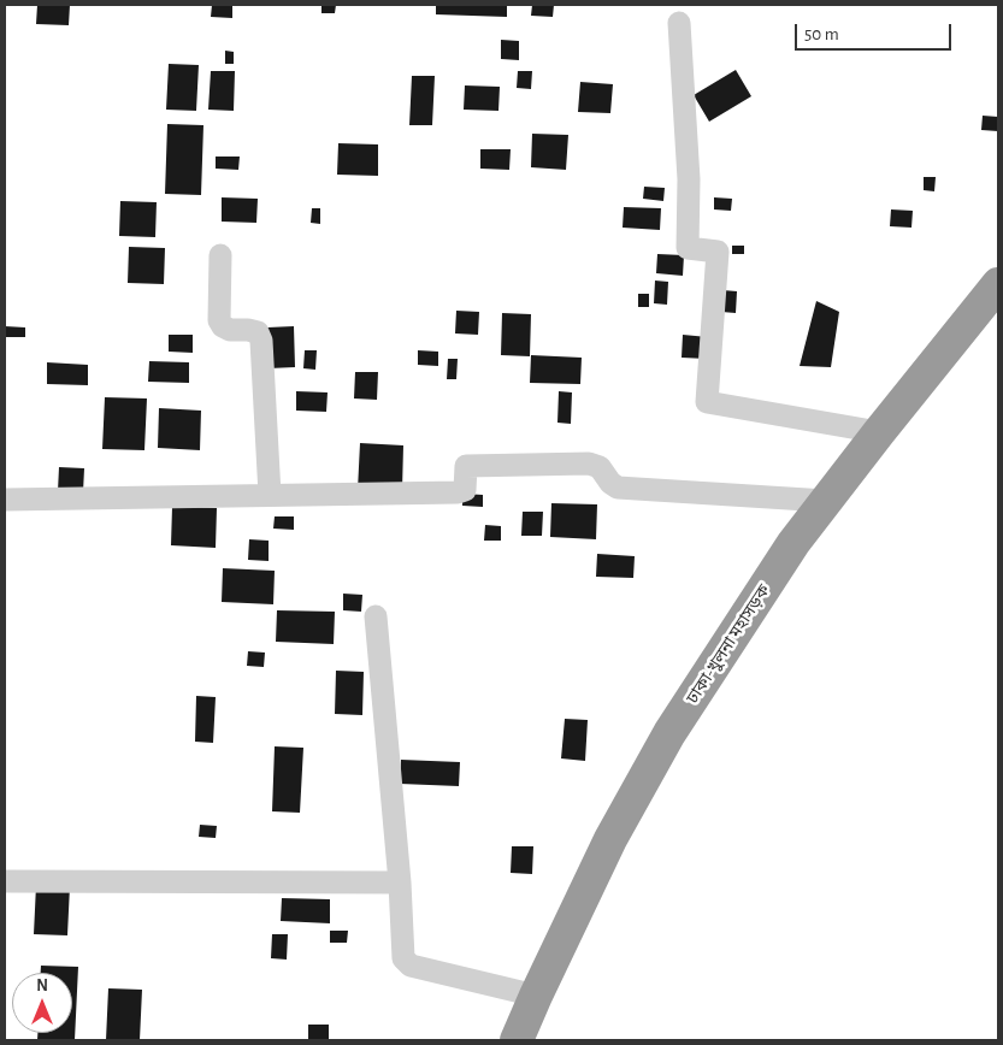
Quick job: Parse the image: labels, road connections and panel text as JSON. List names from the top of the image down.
{
  "streets": {
    "highway": ["ঢাকা-খুলনা মহাসড়ক"]
  },
  "scale_bar": "50 m",
  "north": "top"
}
